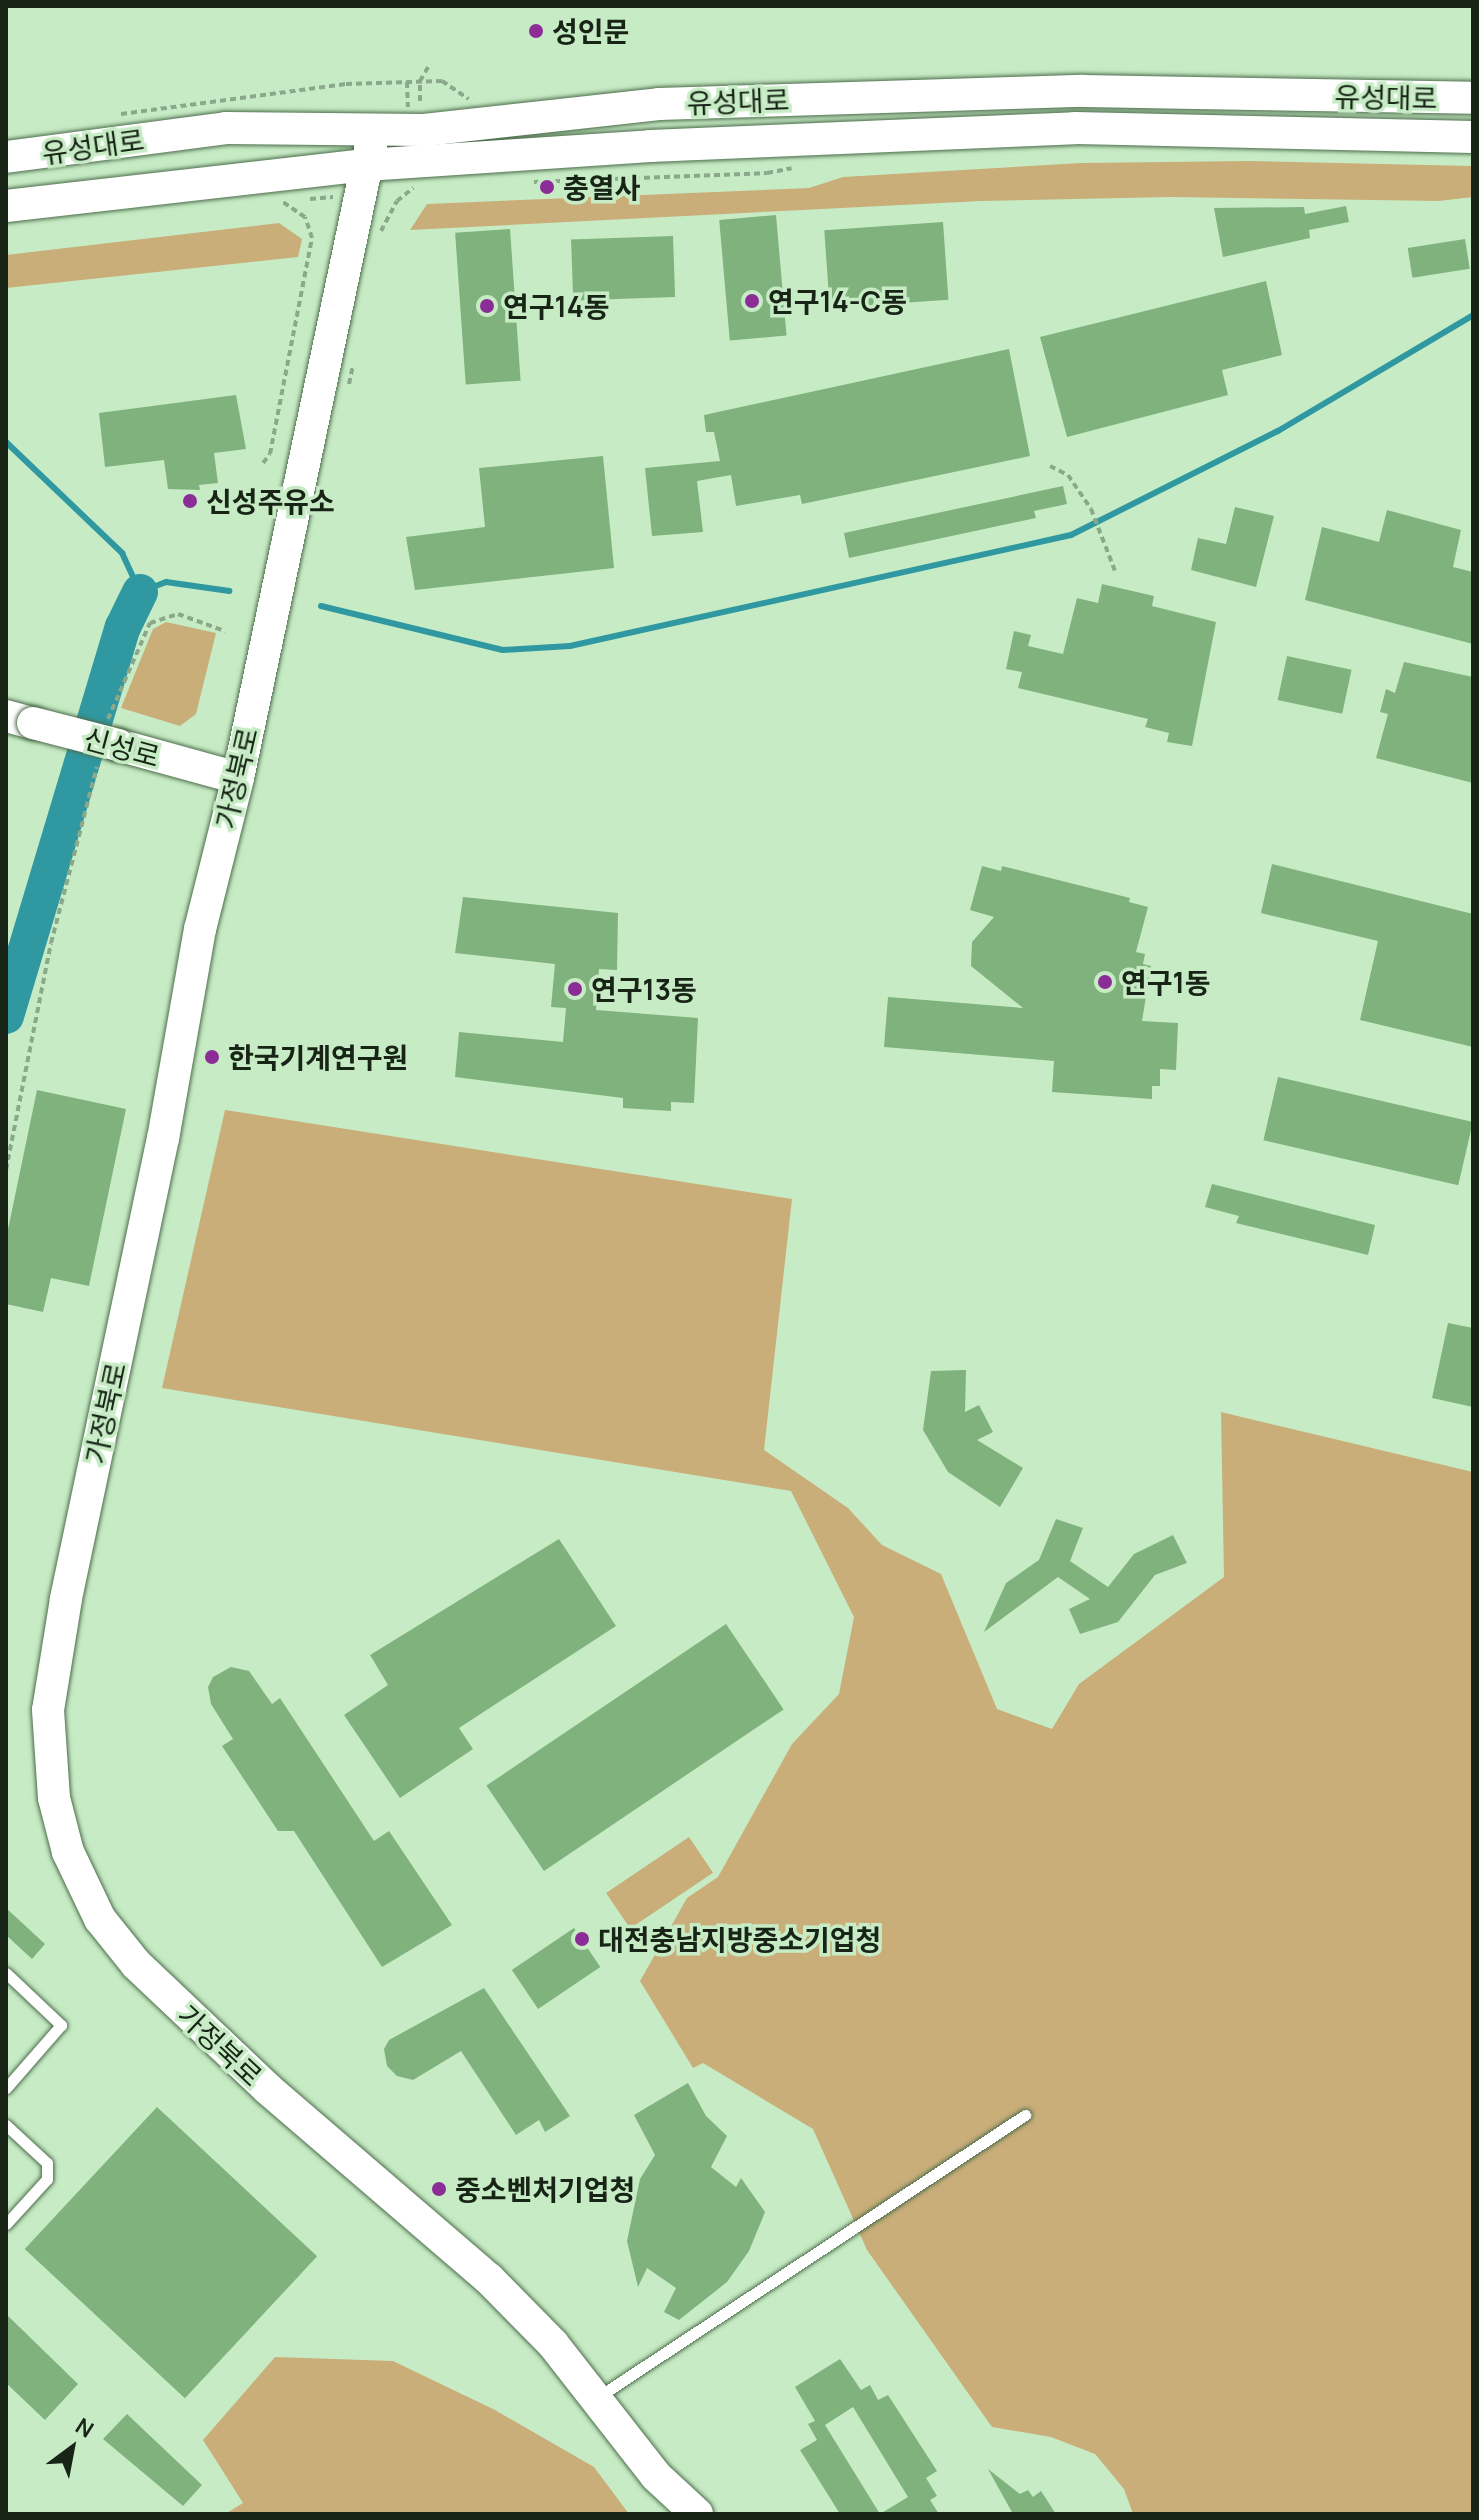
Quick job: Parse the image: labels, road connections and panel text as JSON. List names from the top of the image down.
{
  "streets": {
    "main road": ["유성대로", "신성로", "가정북로"]
  },
  "crossings": [
    ["유성대로", "가정북로"],
    ["신성로", "가정북로"]
  ],
  "places": [
    "성인문",
    "충열사",
    "연구14-C동",
    "연구14동",
    "신성주유소",
    "연구1동",
    "연구13동",
    "한국기계연구원",
    "대전충남지방중소기업청",
    "중소벤처기업청"
  ],
  "north": "top right"
}
